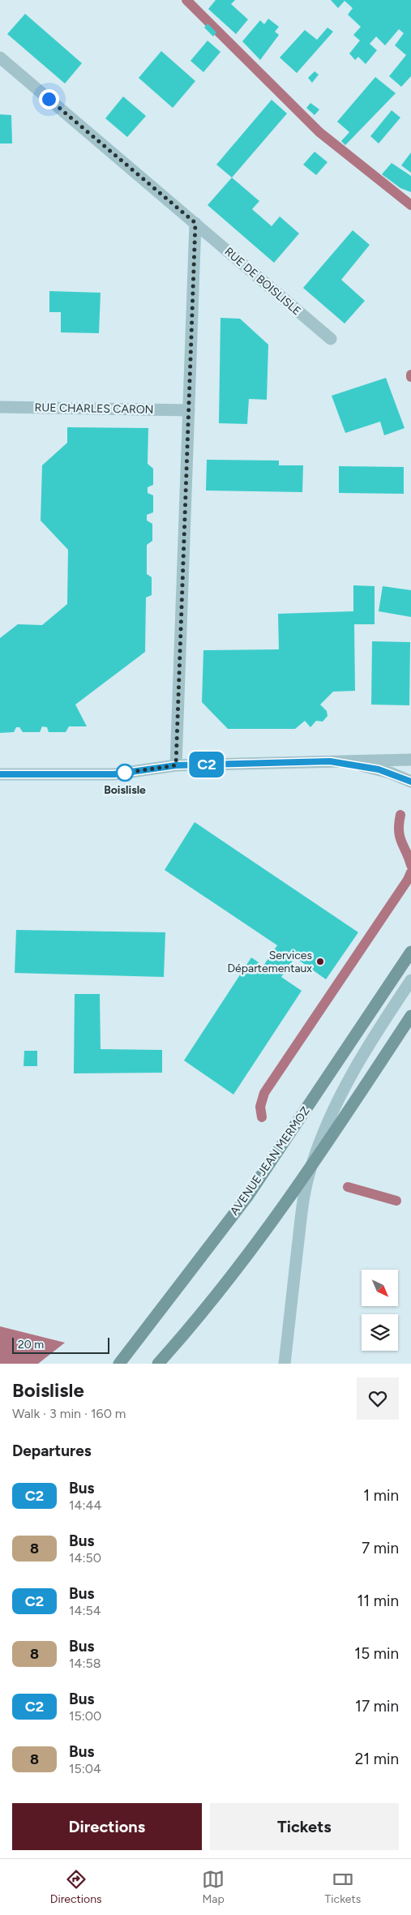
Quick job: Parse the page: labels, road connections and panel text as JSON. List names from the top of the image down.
{
  "streets": {
    "main road": ["AVENUE JEAN MERMOZ"],
    "street": ["RUE DE BOISLISLE", "RUE CHARLES CARON"]
  },
  "places": ["Boislisle", "Services Départementaux"],
  "lines": ["bus line C2"],
  "scale_bar": "20 m",
  "north": "bottom right",
  "page": {
    "on_map": "C2",
    "scale": "20 m",
    "heading": [
      ["Boislisle", "Walk · 3 min · 160 m"],
      "Departures"
    ],
    "list": [
      {
        "mark": "C2",
        "name": "Bus",
        "note": "14:44",
        "value": "1 min"
      },
      {
        "mark": "8",
        "name": "Bus",
        "note": "14:50",
        "value": "7 min"
      },
      {
        "mark": "C2",
        "name": "Bus",
        "note": "14:54",
        "value": "11 min"
      },
      {
        "mark": "8",
        "name": "Bus",
        "note": "14:58",
        "value": "15 min"
      },
      {
        "mark": "C2",
        "name": "Bus",
        "note": "15:00",
        "value": "17 min"
      },
      {
        "mark": "8",
        "name": "Bus",
        "note": "15:04",
        "value": "21 min"
      }
    ],
    "buttons": ["Directions", "Tickets"],
    "tabs": ["Directions", "Map", "Tickets"]
  }
}
